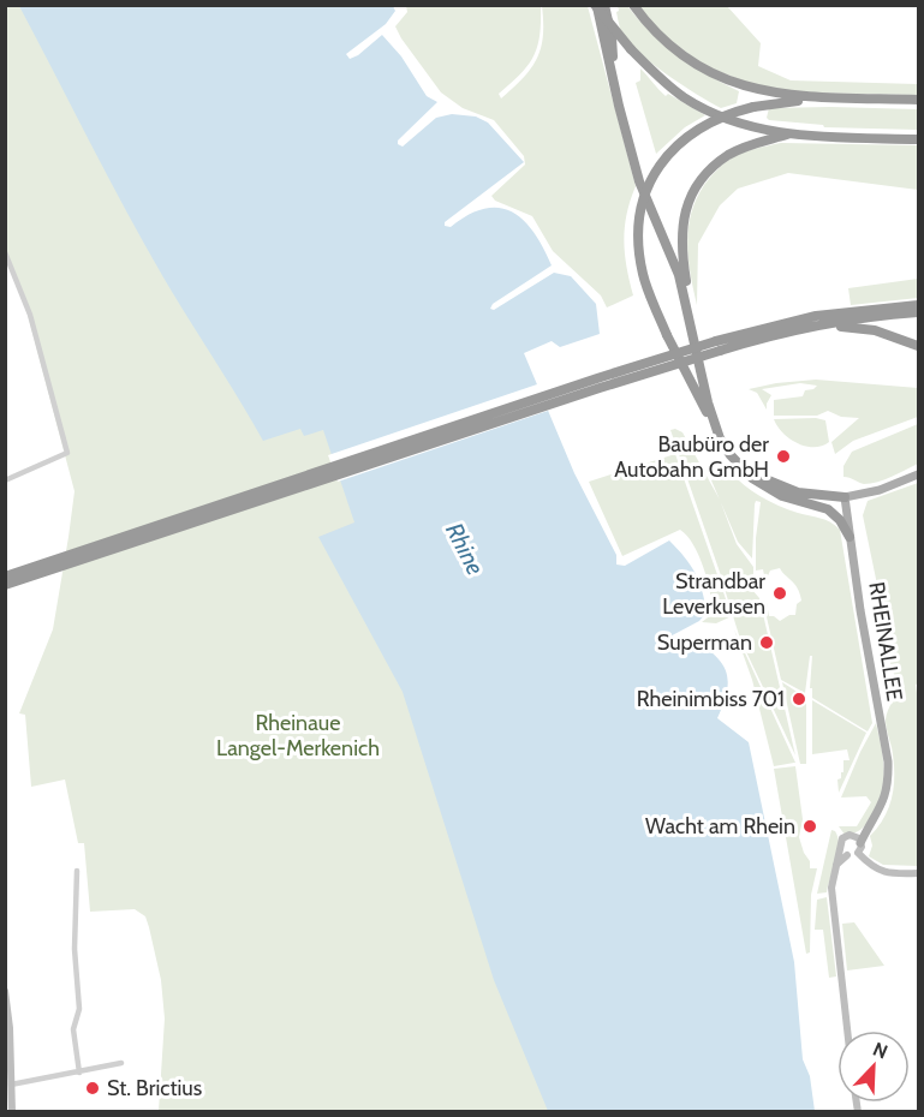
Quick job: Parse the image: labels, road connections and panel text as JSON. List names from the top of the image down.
{
  "streets": {
    "main road": ["RHEINALLEE"]
  },
  "water": ["Rhine"],
  "parks": ["Rheinaue Langel-Merkenich"],
  "places": [
    "Baubüro der Autobahn GmbH",
    "Strandbar Leverkusen",
    "Superman",
    "Rheinimbiss 701",
    "Wacht am Rhein",
    "St. Brictius"
  ],
  "north": "top right"
}
